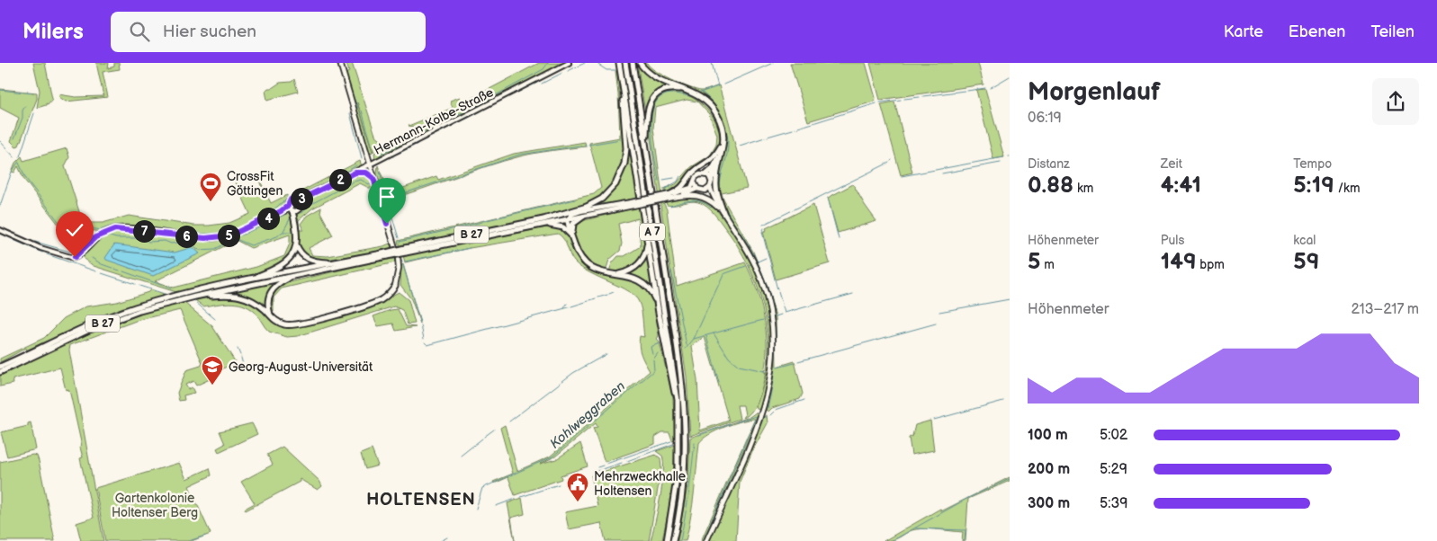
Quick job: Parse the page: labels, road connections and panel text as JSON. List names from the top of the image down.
{
  "streets": {
    "highway": ["A 7", "B 27"],
    "main road": ["Hermann-Kolbe-Straße"]
  },
  "districts": ["HOLTENSEN"],
  "water": ["Kohlweggraben"],
  "parks": ["Gartenkolonie Holtenser Berg"],
  "places": {
    "sports": ["CrossFit Göttingen"],
    "school or university": ["Georg-August-Universität"],
    "public building": ["Mehrzweckhalle Holtensen"]
  },
  "page": {
    "header": "Milers",
    "search": "Hier suchen",
    "nav": ["Karte", "Ebenen", "Teilen"],
    "heading": ["Morgenlauf", "06:19"],
    "stats": [
      ["Distanz", "0.88 km"],
      ["Zeit", "4:41"],
      ["Tempo", "5:19 /km"],
      ["Höhenmeter", "5 m"],
      ["Puls", "149 bpm"],
      ["kcal", "59"]
    ],
    "pins": [
      "2",
      "3",
      "4",
      "7",
      "5",
      "6"
    ],
    "chart": ["Höhenmeter", "213–217 m"],
    "list": [
      {
        "name": "100 m",
        "note": "5:02"
      },
      {
        "name": "200 m",
        "note": "5:29"
      },
      {
        "name": "300 m",
        "note": "5:39"
      }
    ]
  }
}
